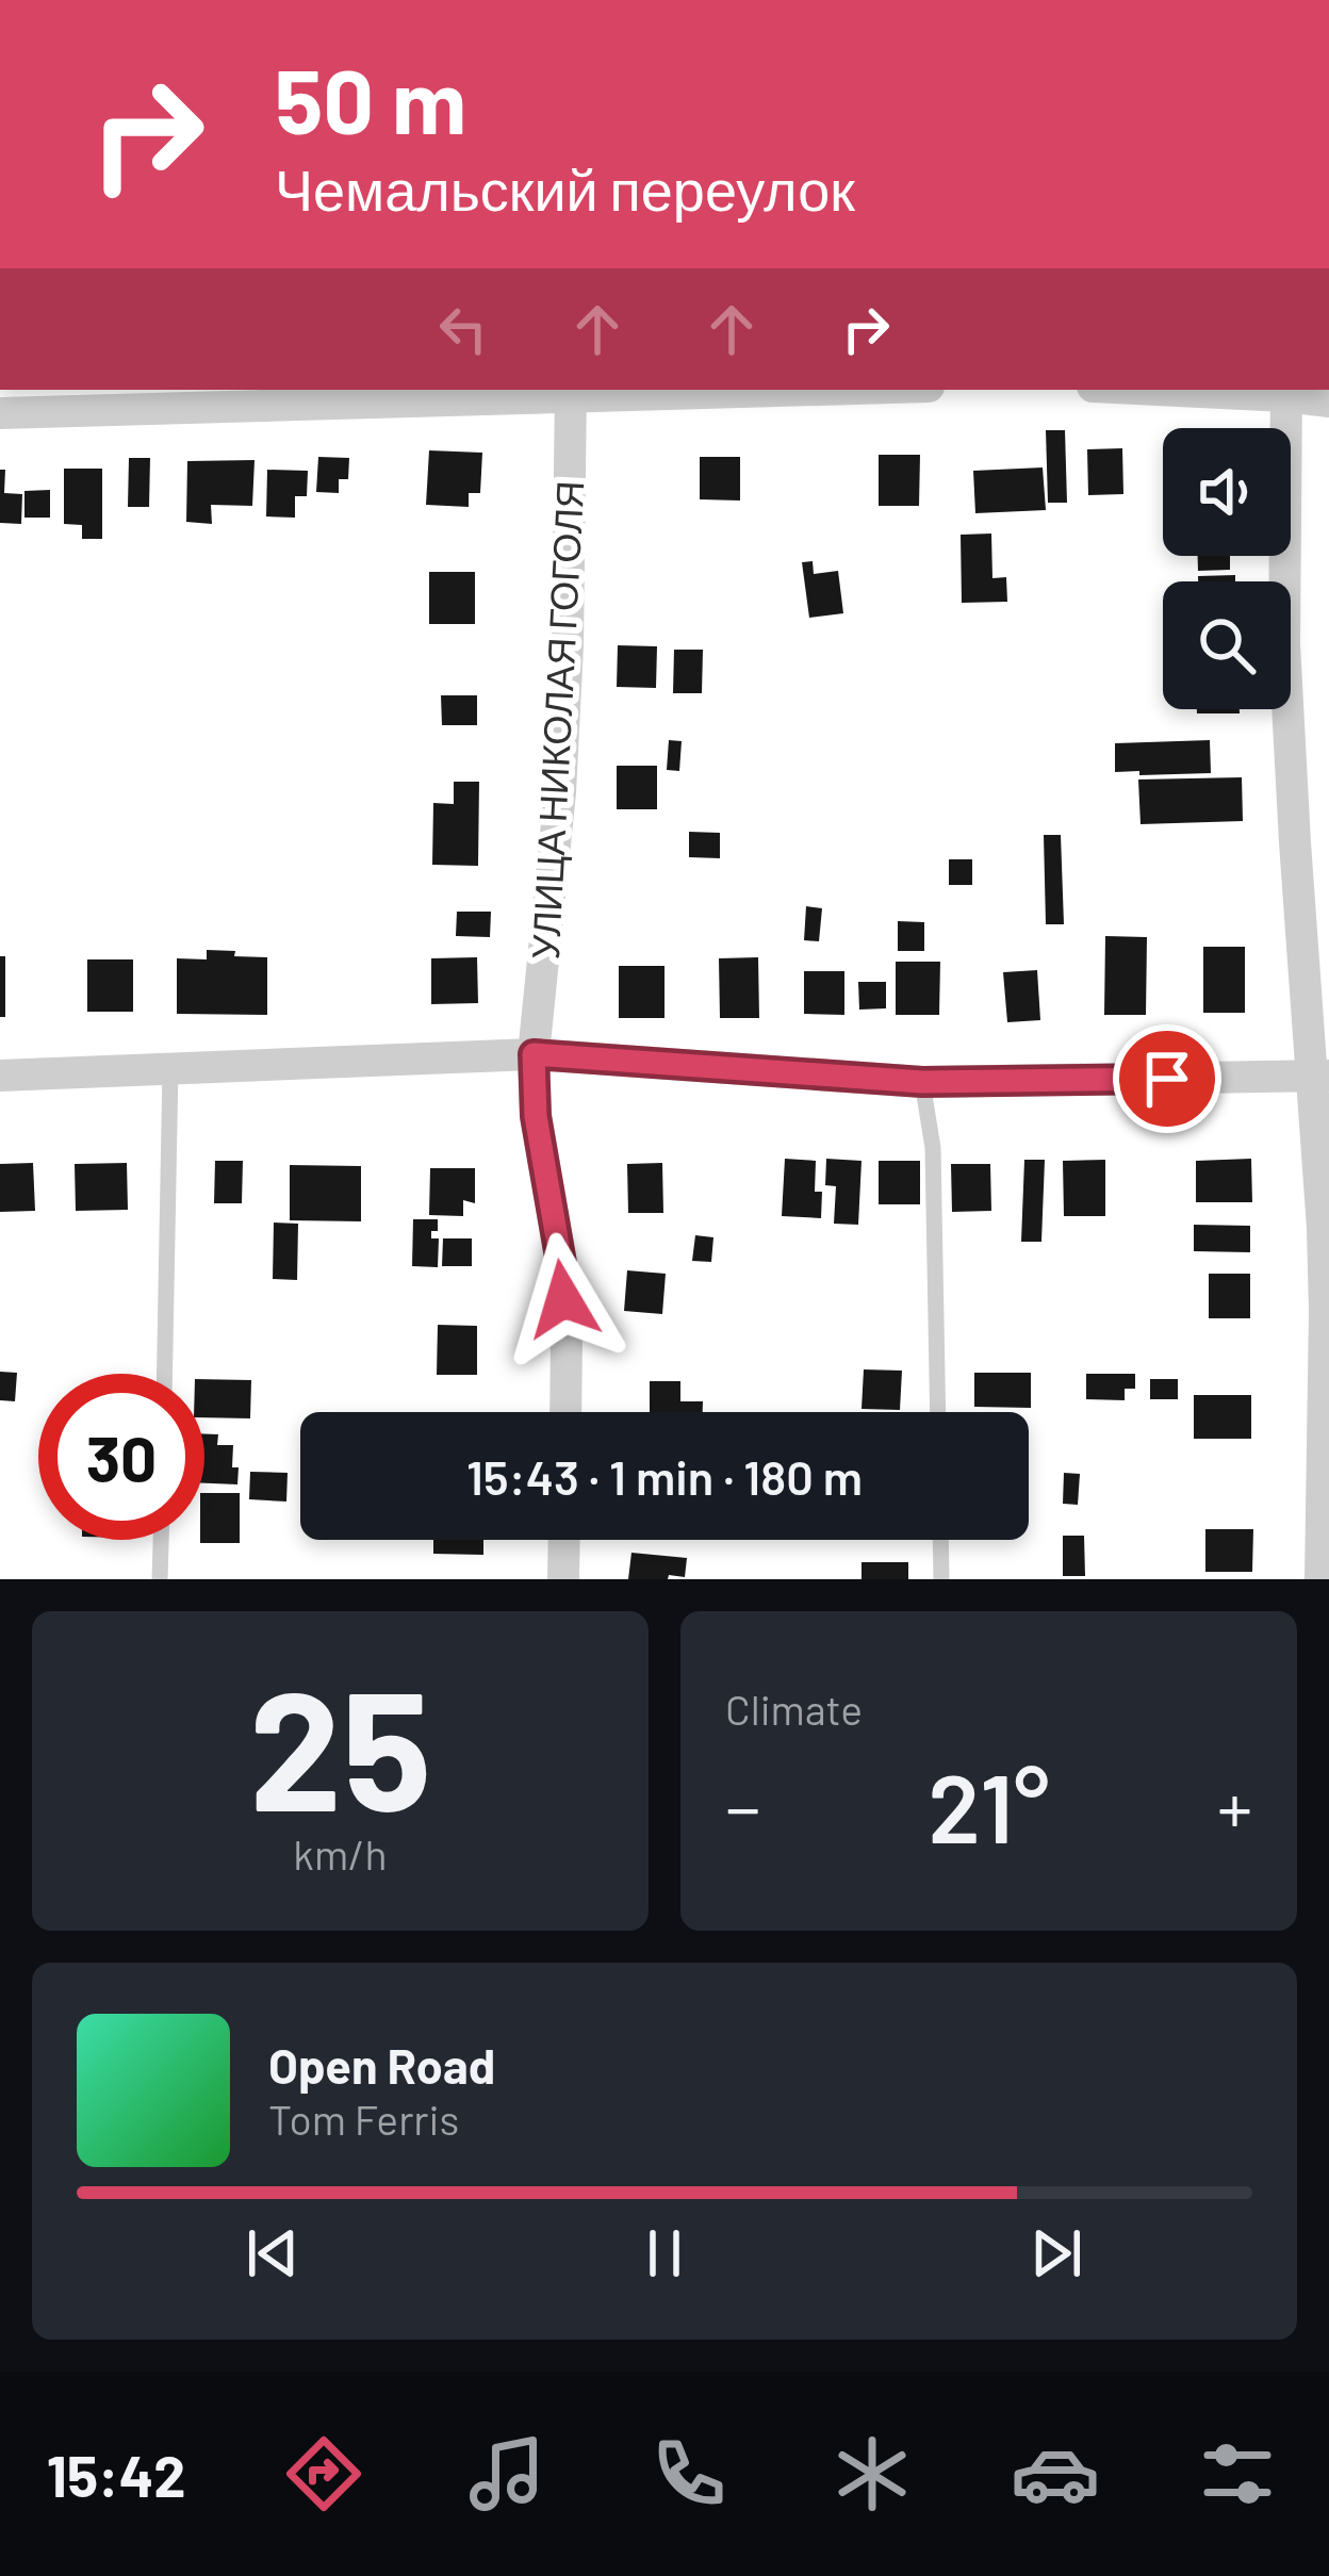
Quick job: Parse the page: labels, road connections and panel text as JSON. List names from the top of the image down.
{
  "streets": {
    "street": ["УЛИЦА НИКОЛАЯ ГОГОЛЯ"]
  },
  "page": {
    "turn": ["50 m", "Чемальский переулок"],
    "limit": "30",
    "trip": "15:43 · 1 min · 180 m",
    "tile": [
      ["25", "km/h"],
      "Climate"
    ],
    "heat": ["−", "21°", "+"],
    "song": ["Open Road", "Tom Ferris"],
    "tabs": "15:42"
  }
}
